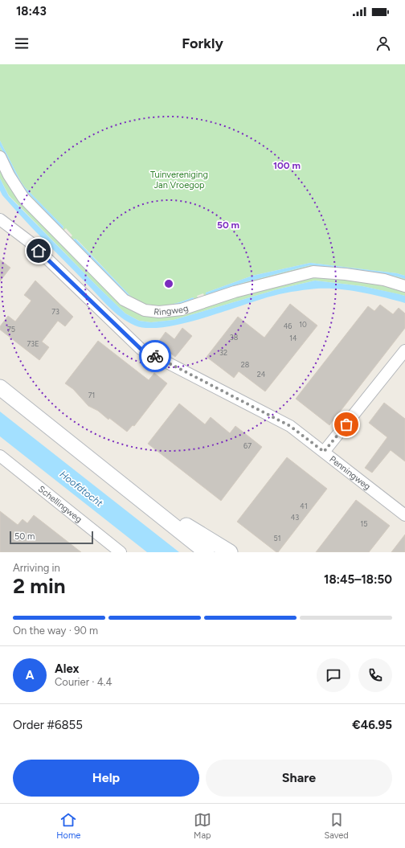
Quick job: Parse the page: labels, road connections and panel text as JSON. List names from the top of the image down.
{
  "streets": {
    "street": ["Ringweg", "Penningweg", "Schellingweg"]
  },
  "water": ["Hoofdtocht"],
  "parks": ["Tuinvereniging Jan Vroegop"],
  "house_numbers": [
    "73",
    "10",
    "46",
    "75",
    "38",
    "14",
    "73E",
    "32",
    "28",
    "24",
    "71",
    "67",
    "41",
    "43",
    "15",
    "51"
  ],
  "scale_bar": "50 m",
  "page": {
    "status": "18:43",
    "header": "Forkly",
    "scale": "50 m",
    "heading": ["2 min", "Arriving in", "18:45–18:50"],
    "panel": [
      "Alex",
      "Courier · 4.4",
      "Order #6855",
      "€46.95"
    ],
    "bar": "On the way · 90 m",
    "round": "A",
    "buttons": ["Help", "Share"],
    "tabs": ["Home", "Map", "Saved"]
  },
  "rings": ["100 m", "50 m"]
}
